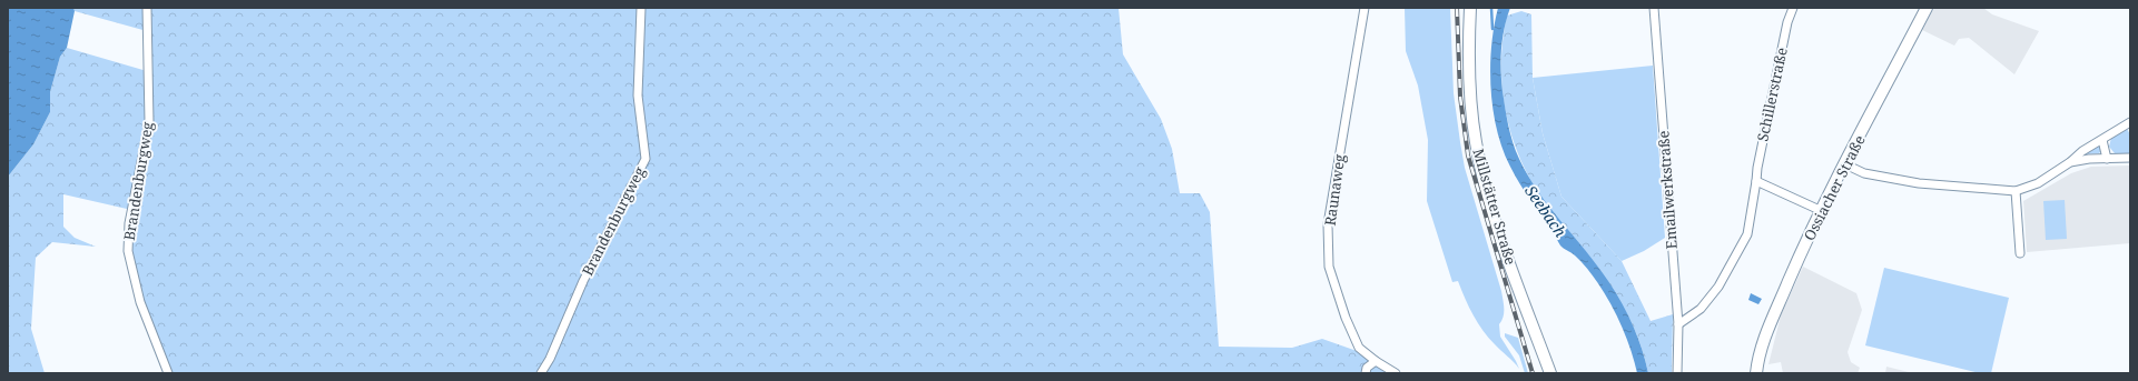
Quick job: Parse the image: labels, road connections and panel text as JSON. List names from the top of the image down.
{
  "streets": {
    "main road": ["Ossiacher Straße", "Millstätter Straße"],
    "street": [
      "Schillerstraße",
      "Brandenburgweg",
      "Raunaweg",
      "Emailwerkstraße"
    ]
  },
  "crossings": [
    ["Schillerstraße", "Emailwerkstraße"]
  ],
  "water": ["Seebach"]
}
